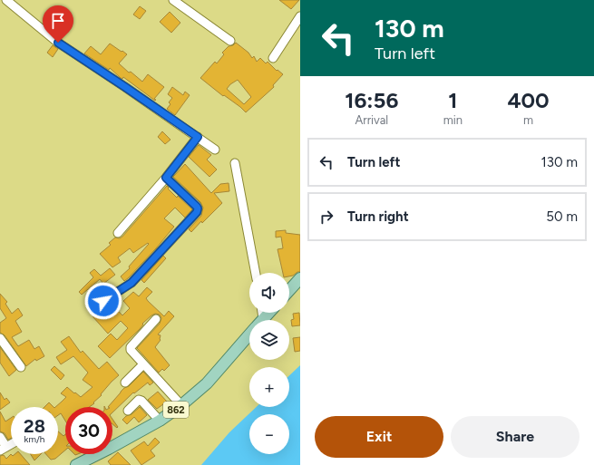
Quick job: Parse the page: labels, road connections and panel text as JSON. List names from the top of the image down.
{
  "streets": {
    "main road": ["862"]
  },
  "page": {
    "turn": ["130 m", "Turn left"],
    "eta": [
      "16:56",
      "Arrival",
      "1",
      "min",
      "400",
      "m"
    ],
    "list": [
      {
        "name": "Turn left",
        "value": "130 m"
      },
      {
        "name": "Turn right",
        "value": "50 m"
      }
    ],
    "map_buttons": ["+", "−"],
    "speed": "28 km/h",
    "limit": "30",
    "buttons": ["Exit", "Share"]
  }
}
